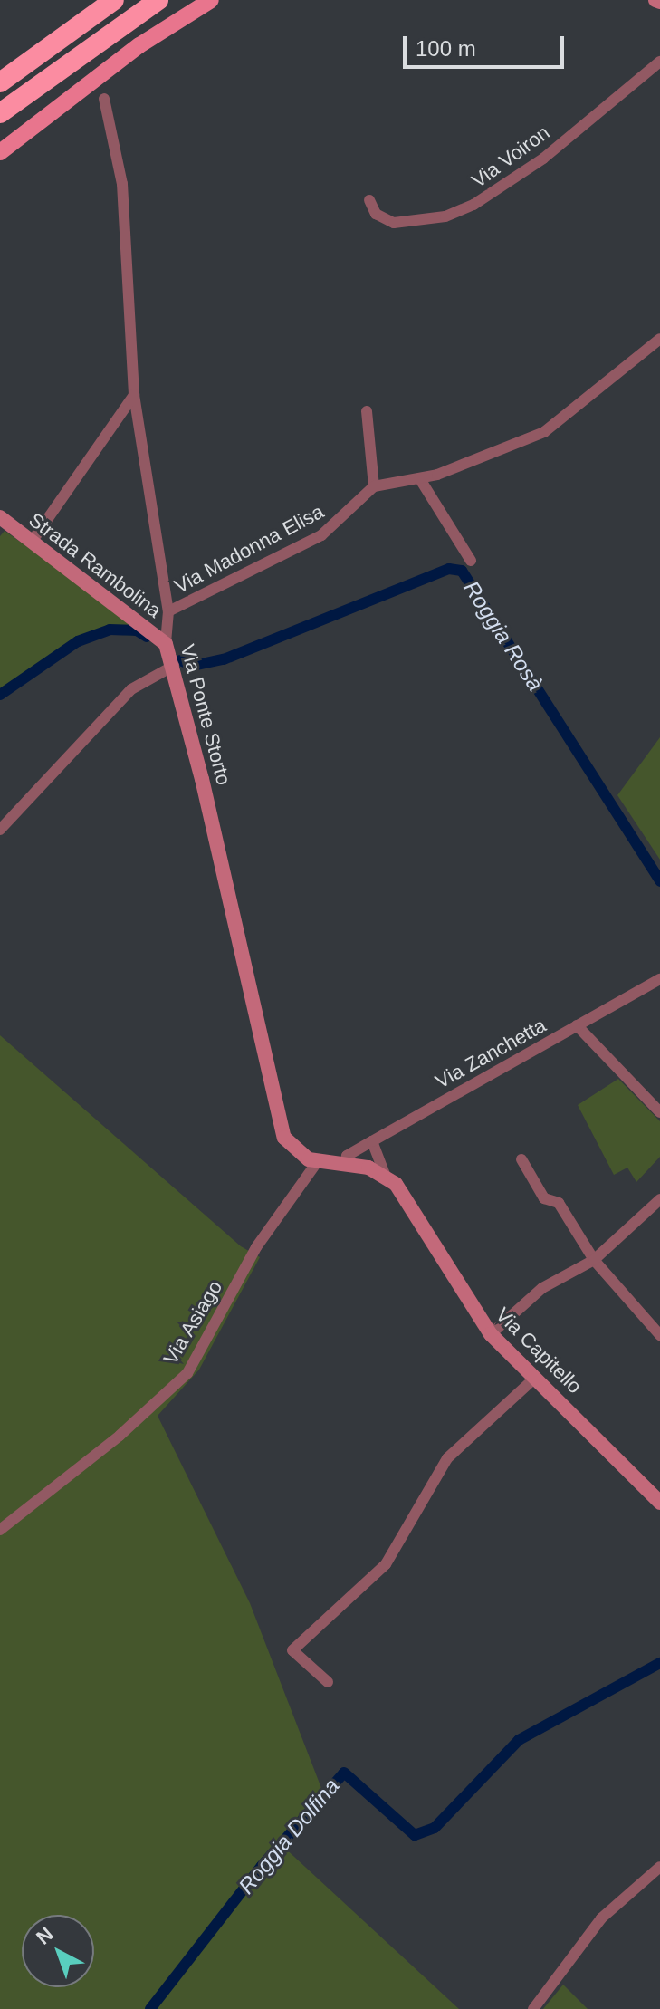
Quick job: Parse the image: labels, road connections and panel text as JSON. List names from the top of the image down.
{
  "streets": {
    "street": [
      "Via Voiron",
      "Via Madonna Elisa",
      "Strada Rambolina",
      "Via Ponte Storto",
      "Via Zanchetta",
      "Via Asiago",
      "Via Capitello"
    ]
  },
  "crossings": [
    ["Via Madonna Elisa", "Via Ponte Storto"],
    ["Strada Rambolina", "Via Ponte Storto"],
    ["Via Ponte Storto", "Via Zanchetta"],
    ["Via Ponte Storto", "Via Asiago"],
    ["Via Zanchetta", "Via Capitello"]
  ],
  "water": ["Roggia Rosà", "Roggia Dolfina"],
  "scale_bar": "100 m",
  "north": "top left"
}
